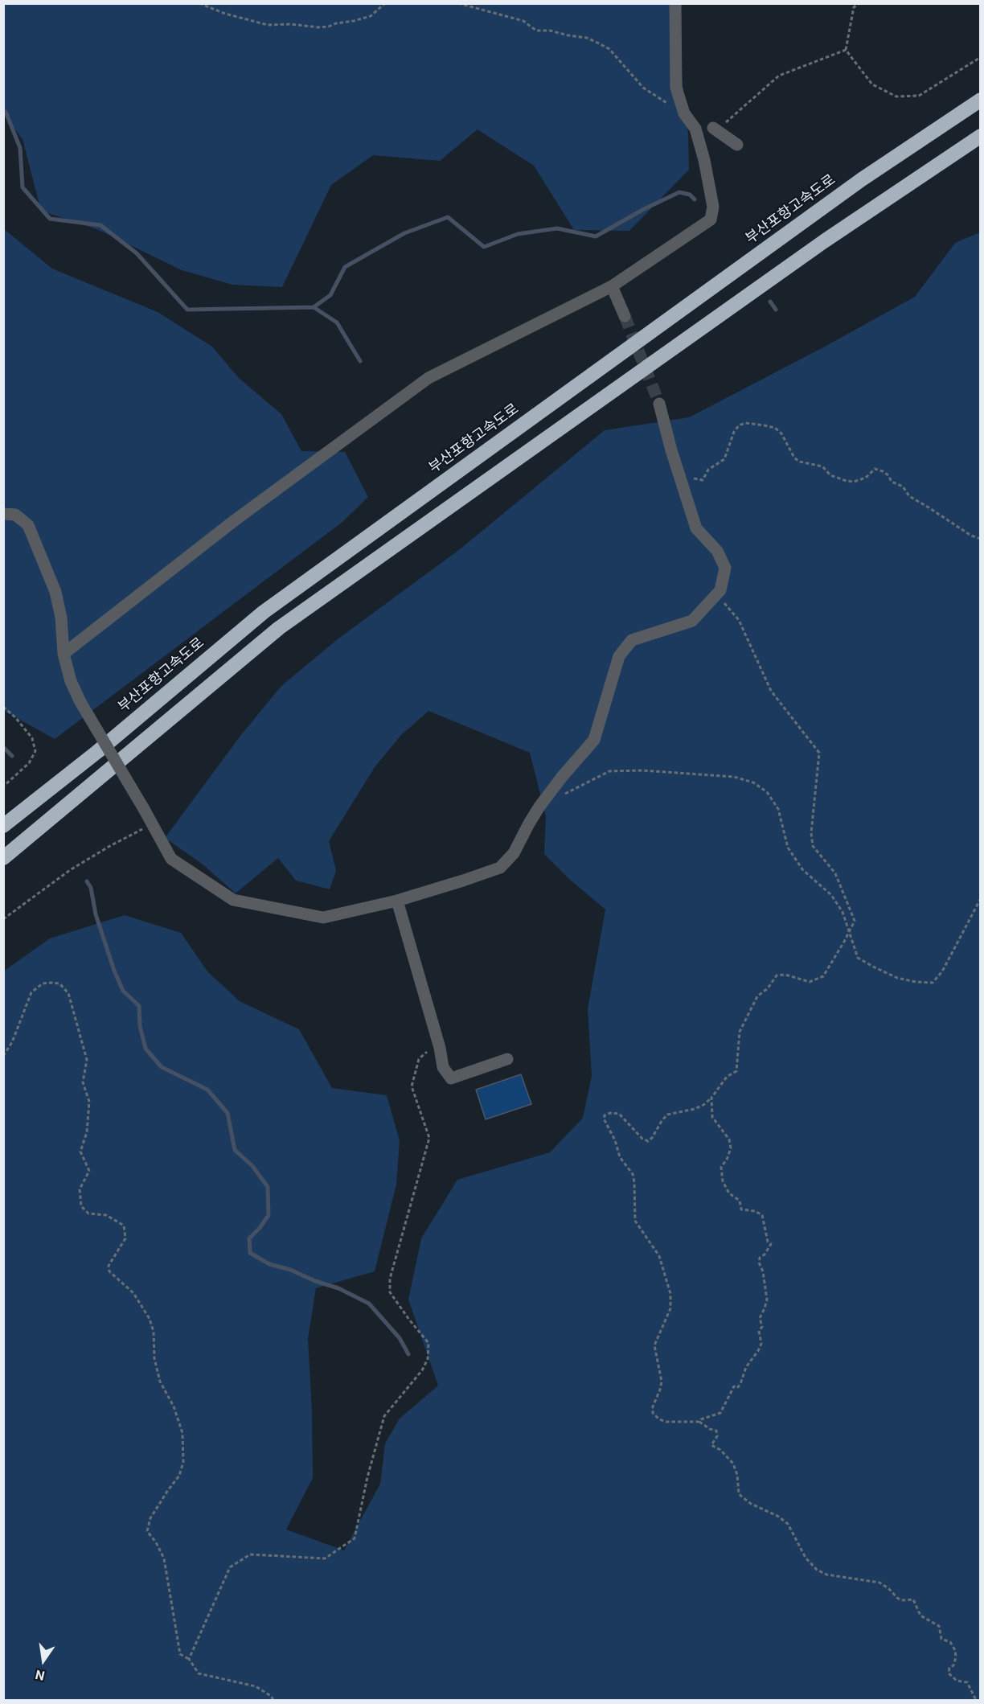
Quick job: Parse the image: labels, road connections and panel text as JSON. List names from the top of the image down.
{
  "streets": {
    "highway": ["부산포항고속도로"]
  },
  "north": "bottom"
}
